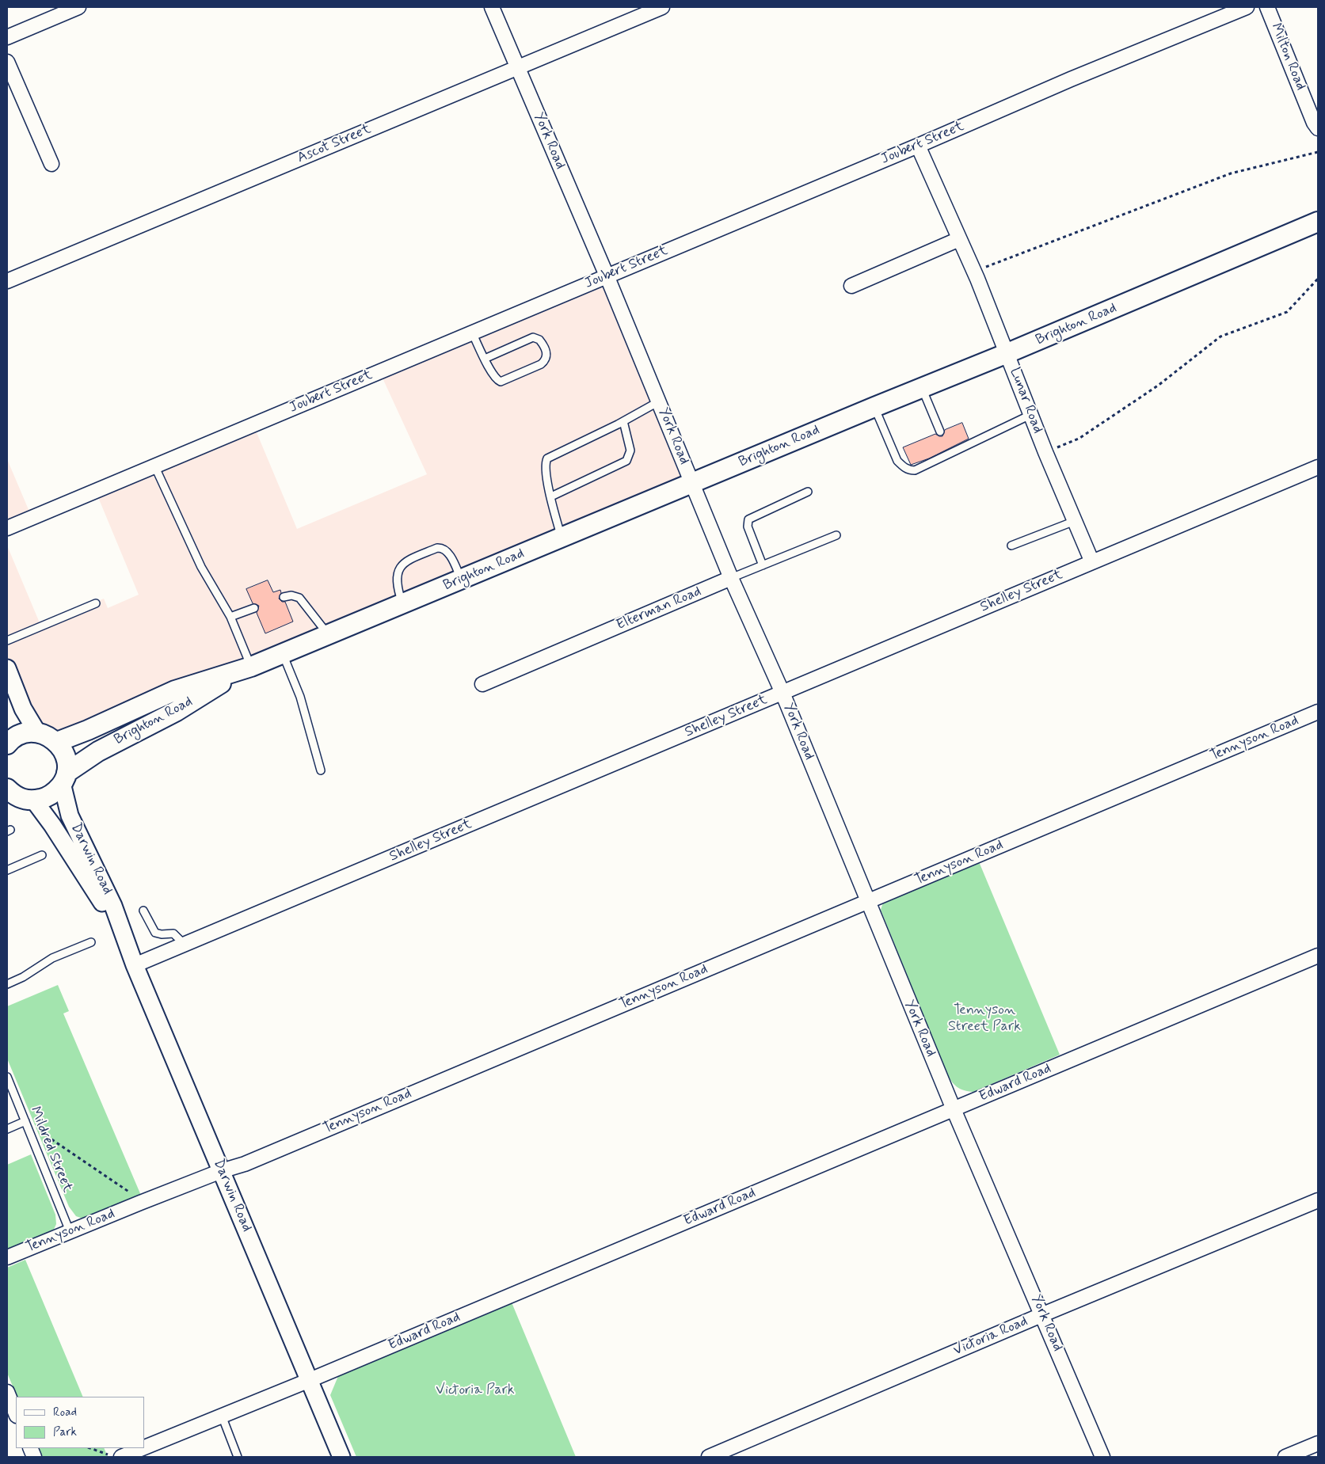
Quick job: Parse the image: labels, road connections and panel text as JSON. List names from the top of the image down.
{
  "streets": {
    "main road": ["Brighton Road"],
    "street": [
      "Milton Road",
      "York Road",
      "Joubert Street",
      "Ascot Street",
      "Lunar Road",
      "Shelley Street",
      "Elterman Road",
      "Tennyson Road",
      "Darwin Road",
      "Edward Road",
      "Victoria Road"
    ],
    "lane": ["Mildred Street"]
  },
  "crossings": [
    ["York Road", "Joubert Street"],
    ["York Road", "Ascot Street"],
    ["York Road", "Brighton Road"],
    ["York Road", "Shelley Street"],
    ["York Road", "Elterman Road"],
    ["York Road", "Tennyson Road"],
    ["York Road", "Edward Road"],
    ["York Road", "Victoria Road"],
    ["Joubert Street", "Lunar Road"],
    ["Brighton Road", "Lunar Road"],
    ["Brighton Road", "Darwin Road"],
    ["Lunar Road", "Shelley Street"],
    ["Shelley Street", "Darwin Road"],
    ["Tennyson Road", "Darwin Road"],
    ["Tennyson Road", "Mildred Street"],
    ["Darwin Road", "Edward Road"]
  ],
  "parks": ["Tennyson Street Park", "Victoria Park"],
  "legend": ["Road", "Park"]
}
